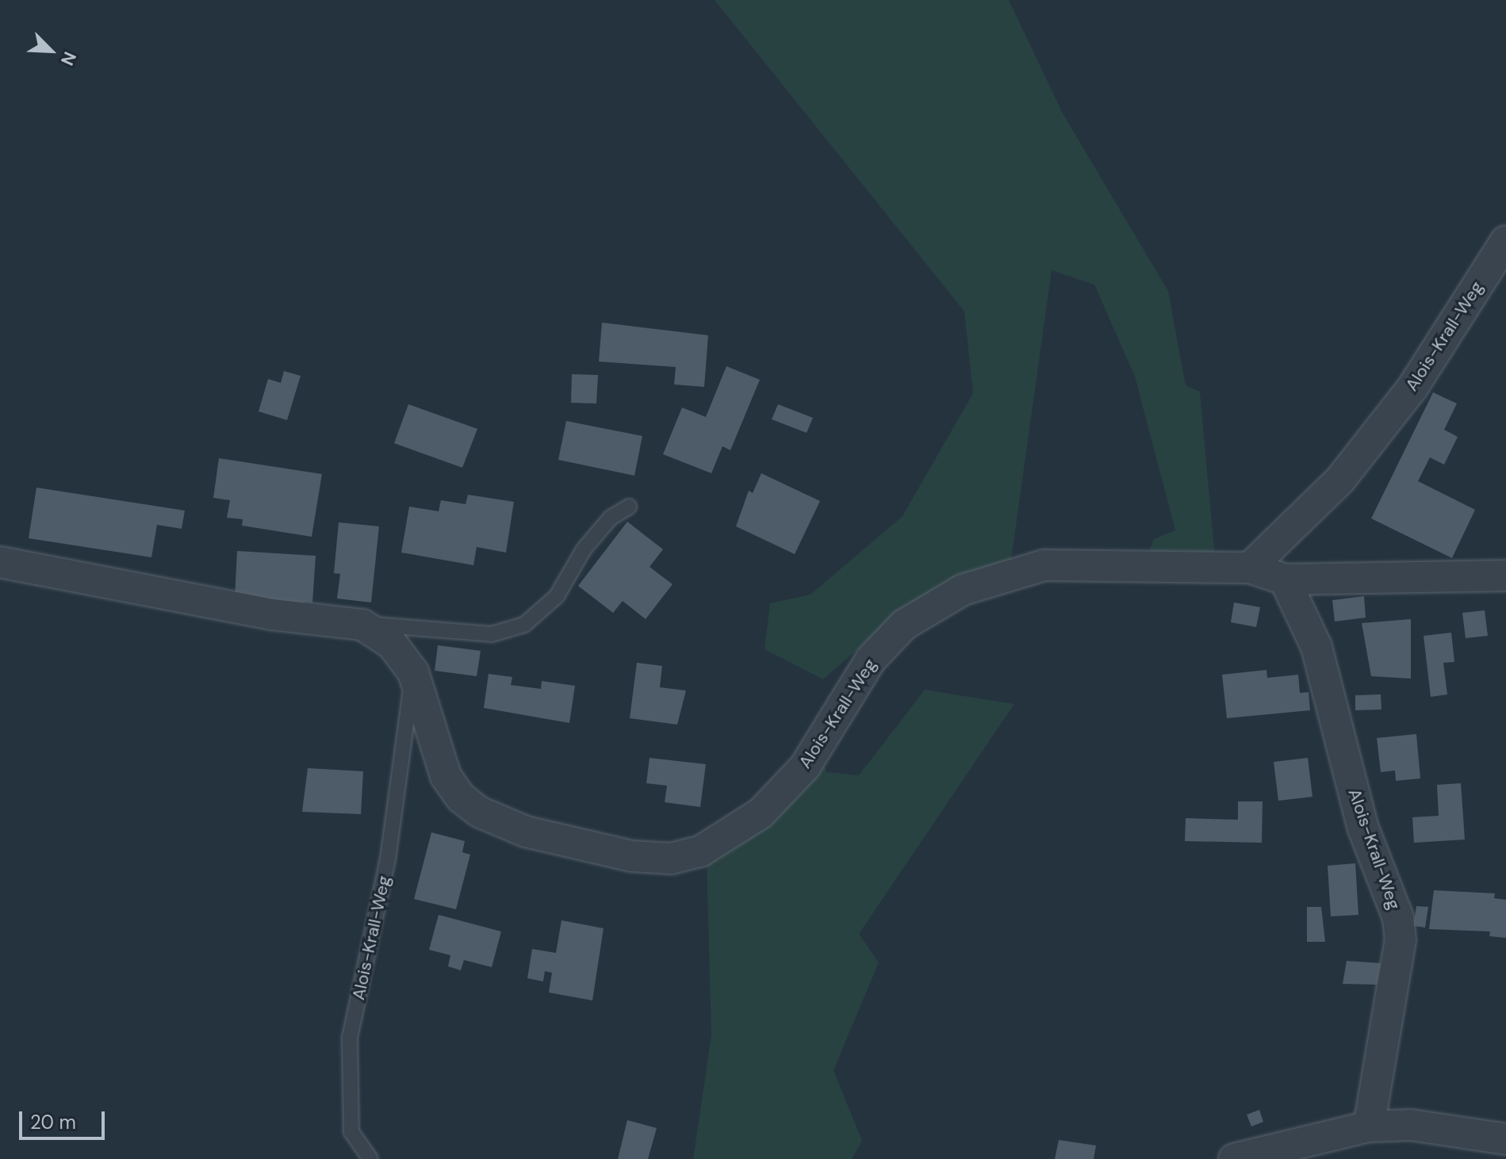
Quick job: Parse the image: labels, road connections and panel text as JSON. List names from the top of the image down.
{
  "streets": {
    "street": ["Alois-Krall-Weg"]
  },
  "scale_bar": "20 m",
  "north": "bottom right"
}
